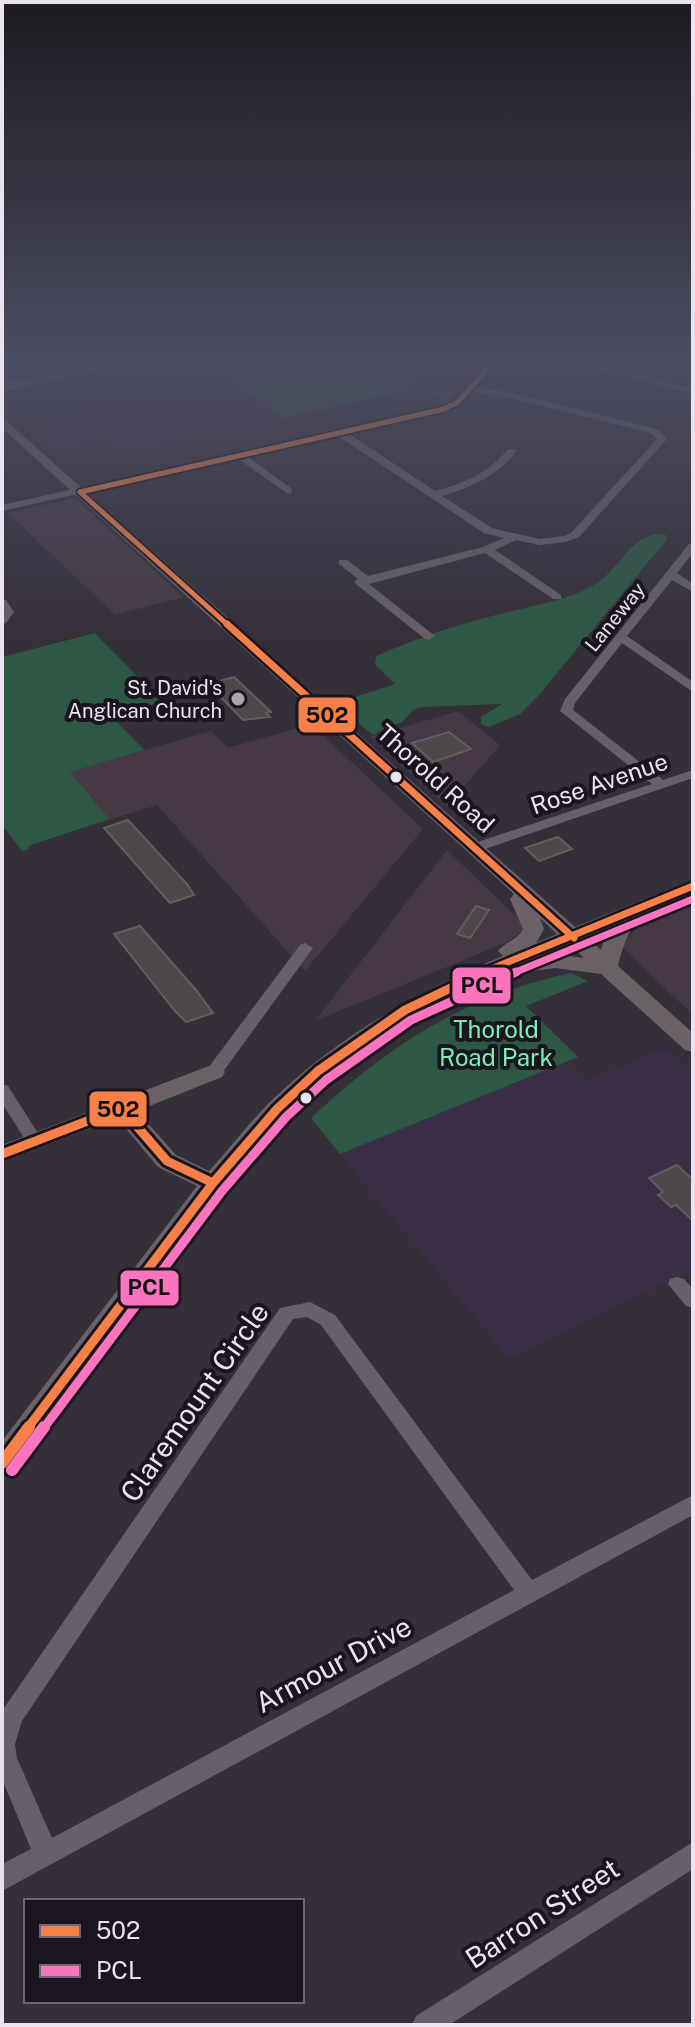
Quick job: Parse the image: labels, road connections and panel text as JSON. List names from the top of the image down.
{
  "streets": {
    "street": [
      "Laneway",
      "Thorold Road",
      "Rose Avenue",
      "Claremount Circle",
      "Armour Drive",
      "Barron Street"
    ]
  },
  "crossings": [
    ["Laneway", "Rose Avenue"],
    ["Thorold Road", "Rose Avenue"],
    ["Claremount Circle", "Armour Drive"]
  ],
  "parks": ["Thorold Road Park"],
  "places": ["St. David's Anglican Church"],
  "lines": ["transit line 502", "transit line PCL"],
  "legend": ["502", "PCL"]
}
